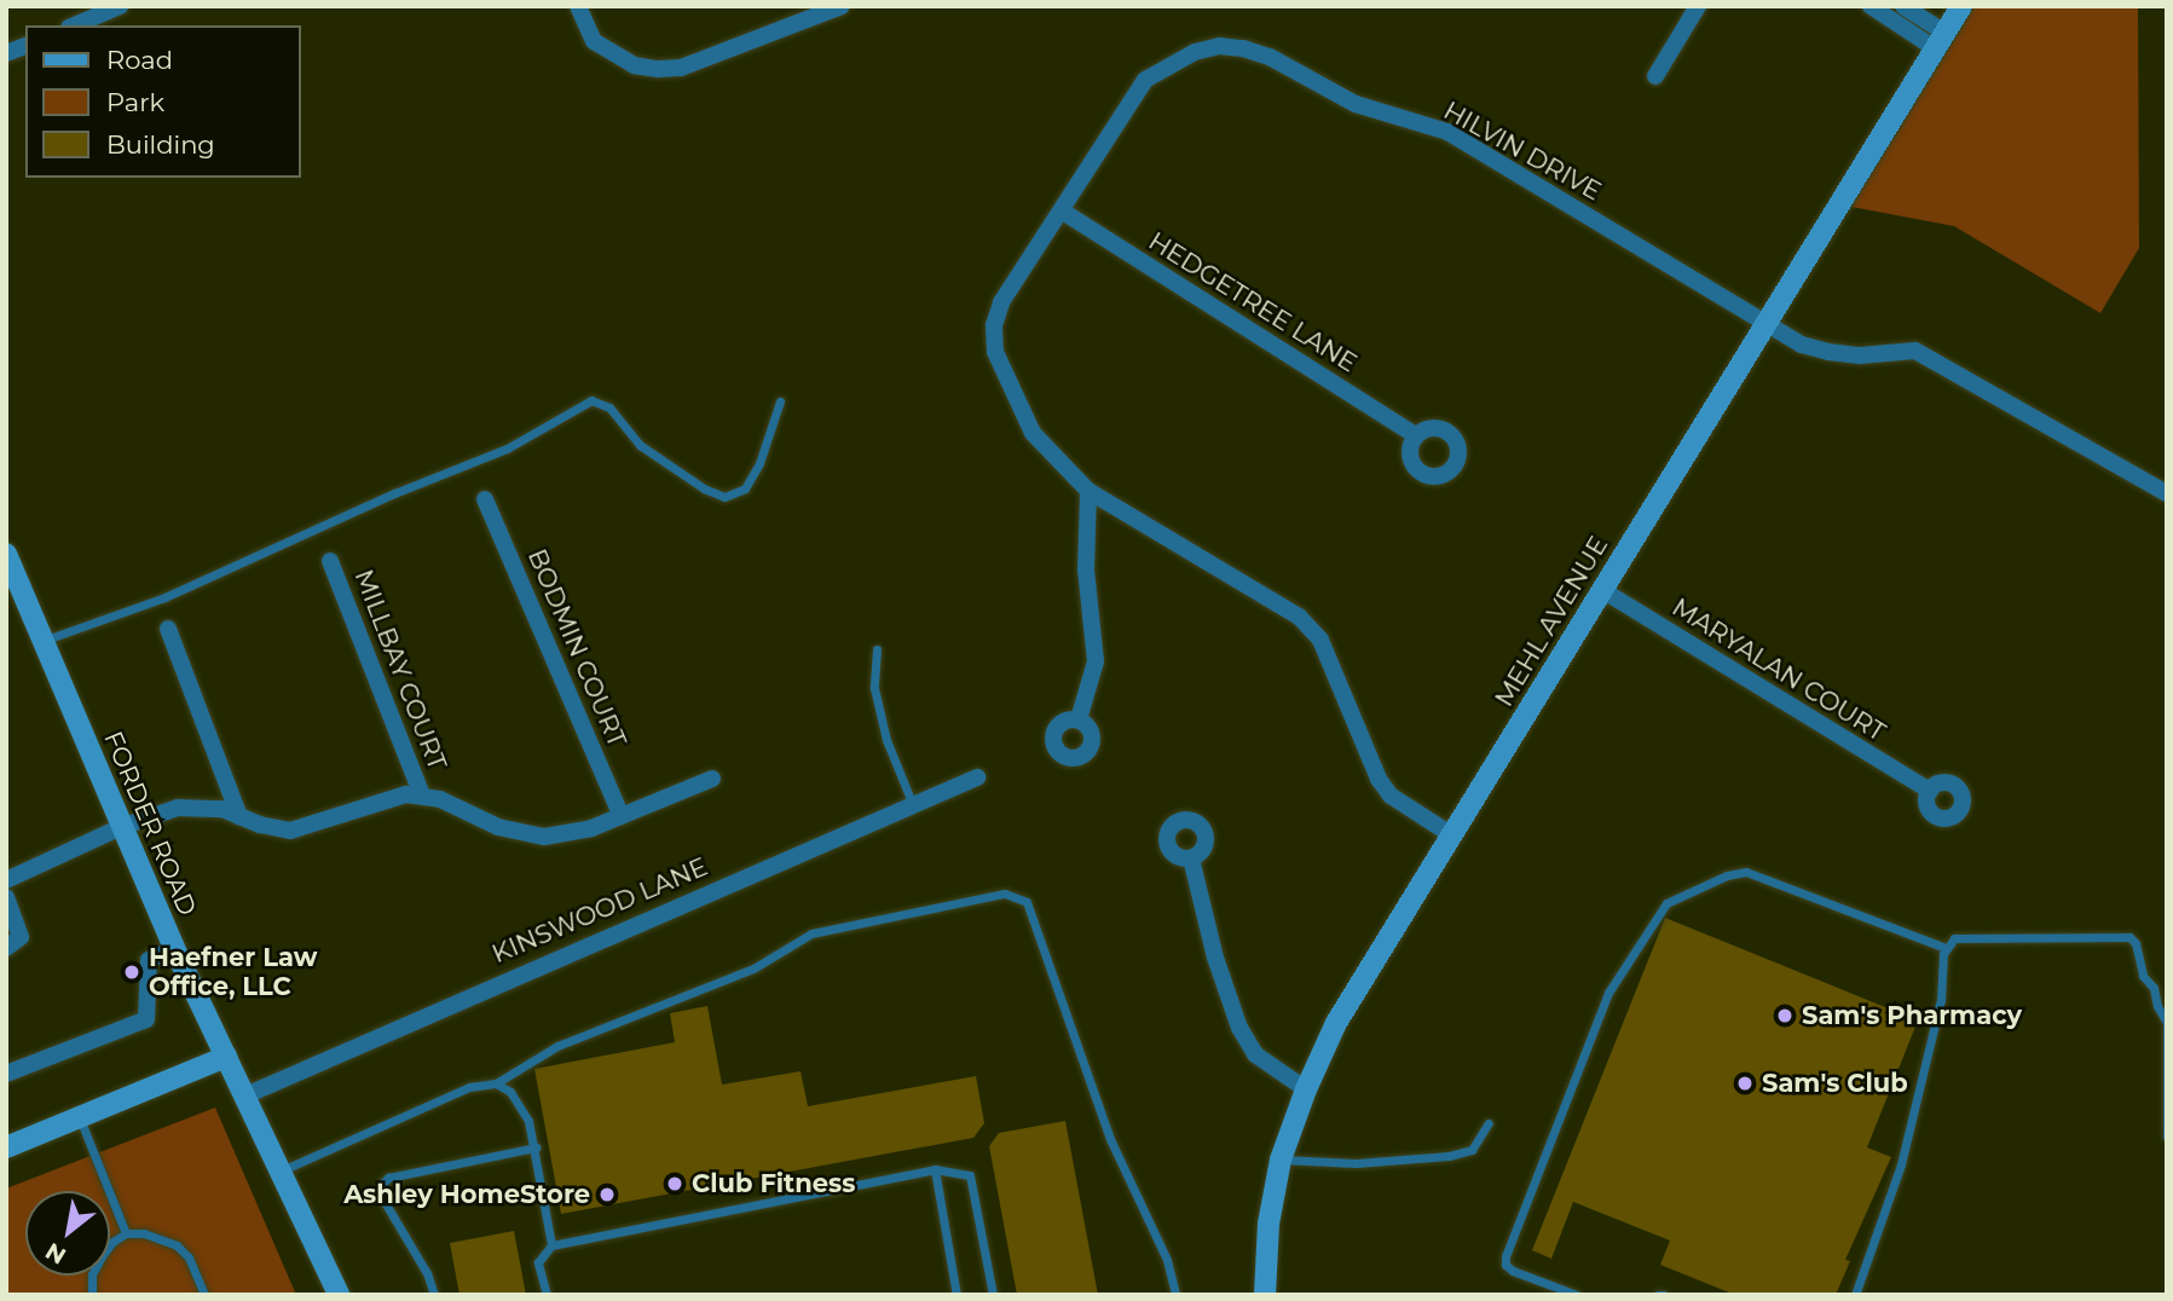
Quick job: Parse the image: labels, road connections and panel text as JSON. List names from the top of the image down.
{
  "streets": {
    "street": [
      "HILVIN DRIVE",
      "HEDGETREE LANE",
      "MEHL AVENUE",
      "BODMIN COURT",
      "MILLBAY COURT",
      "MARYALAN COURT",
      "FORDER ROAD",
      "KINSWOOD LANE"
    ]
  },
  "crossings": [
    ["HILVIN DRIVE", "HEDGETREE LANE"],
    ["HILVIN DRIVE", "MEHL AVENUE"],
    ["MEHL AVENUE", "MARYALAN COURT"],
    ["FORDER ROAD", "KINSWOOD LANE"]
  ],
  "places": [
    "Haefner Law Office, LLC",
    "Sam's Pharmacy",
    "Sam's Club",
    "Club Fitness",
    "Ashley HomeStore"
  ],
  "legend": ["Road", "Park", "Building"],
  "north": "bottom left"
}
